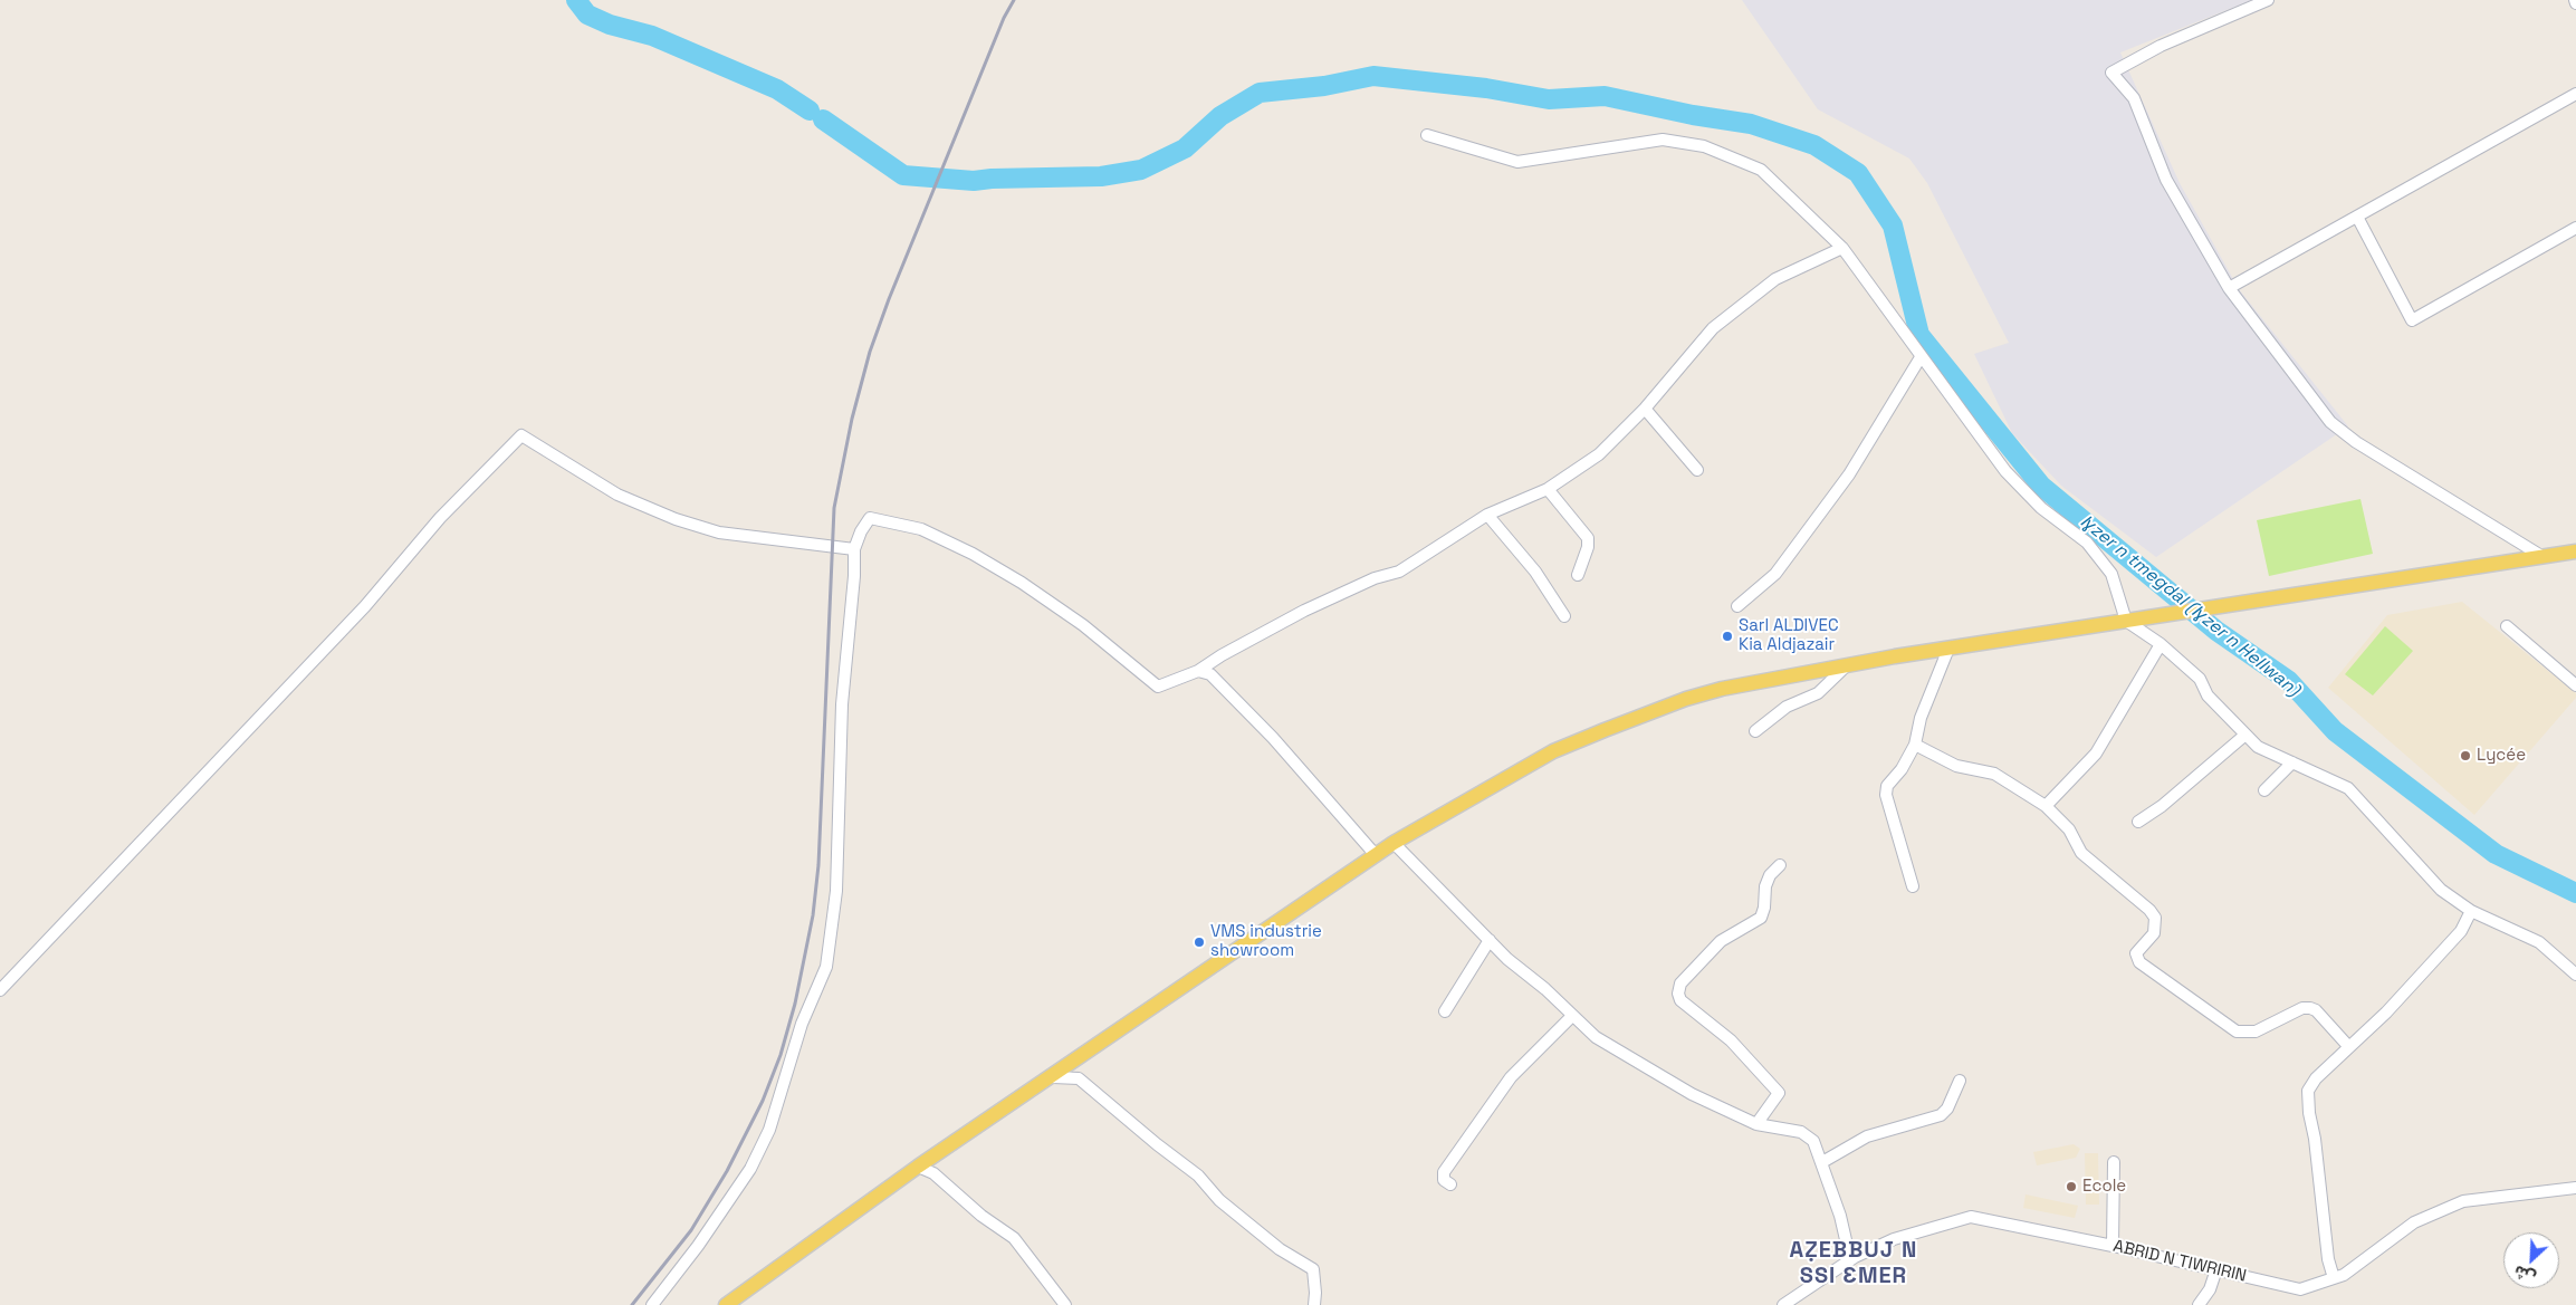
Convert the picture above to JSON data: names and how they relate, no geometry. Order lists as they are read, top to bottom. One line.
{"streets":{"street":["ABRID N TIWRIRIN"]},"districts":["AẒEBBUJ N SSI ƐMER"],"water":["Iɣzer n tmegdal (Iɣzer n Hellwan)"],"places":["Sarl ALDIVEC Kia Aldjazair","Lycée","VMS industrie showroom","Ecole"],"north":"bottom left"}
